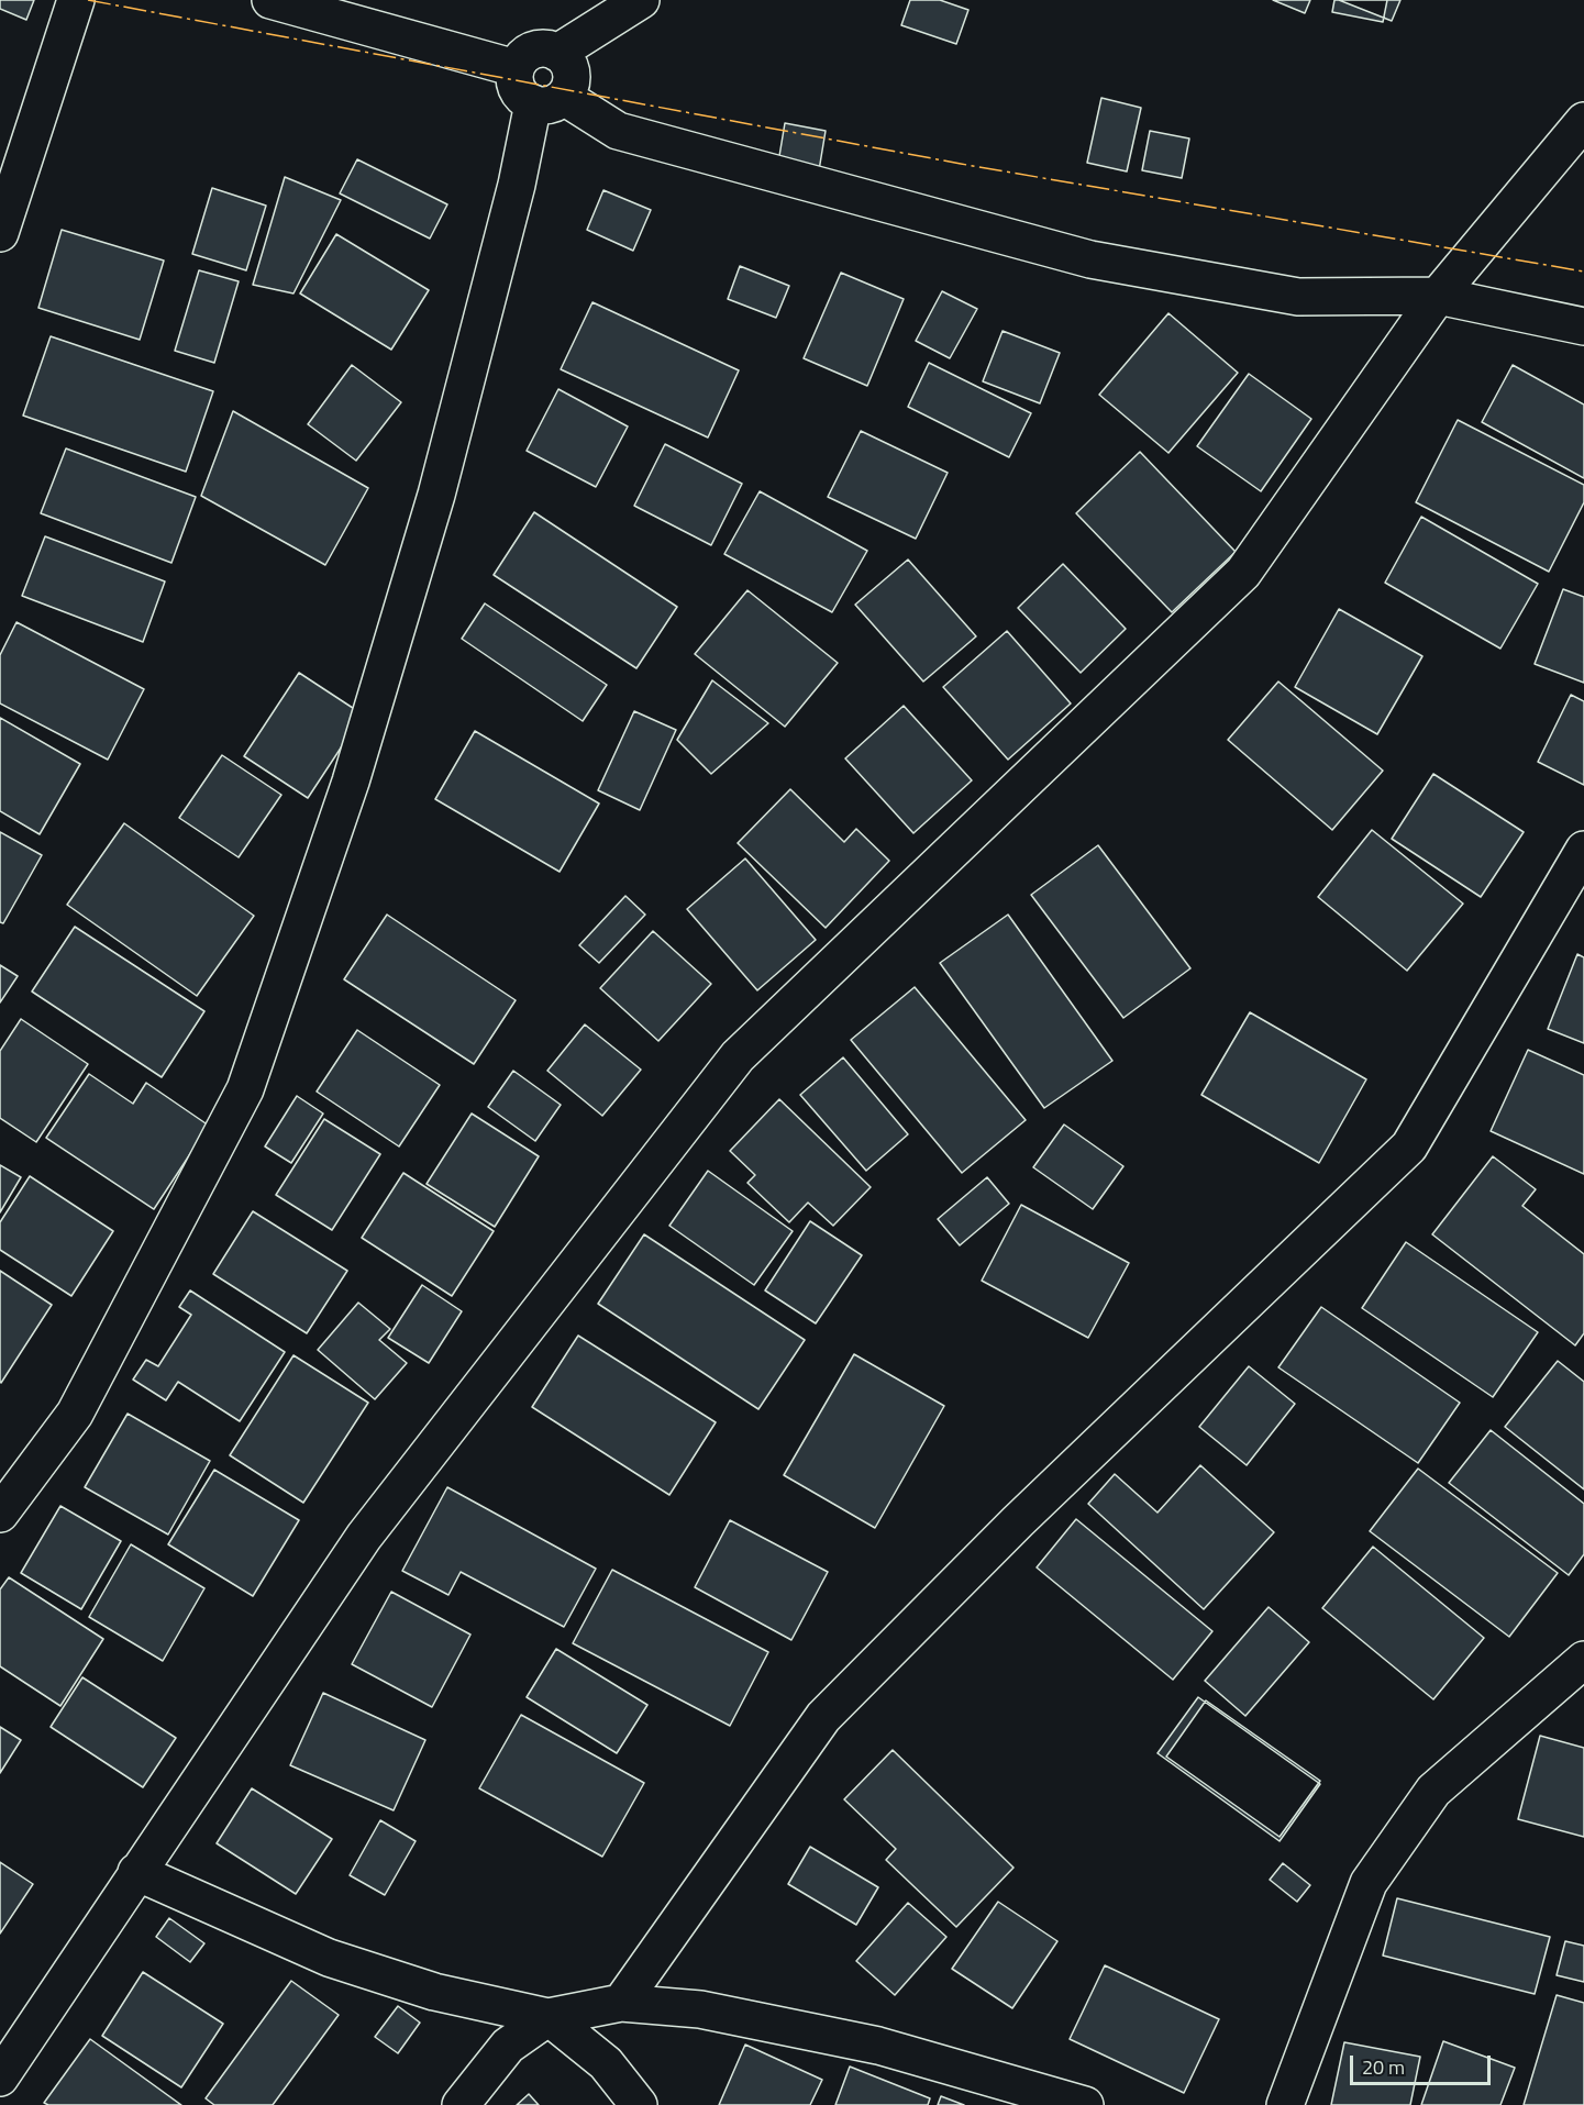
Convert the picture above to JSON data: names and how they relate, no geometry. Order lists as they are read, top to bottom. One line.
{"scale_bar":"20 m"}
